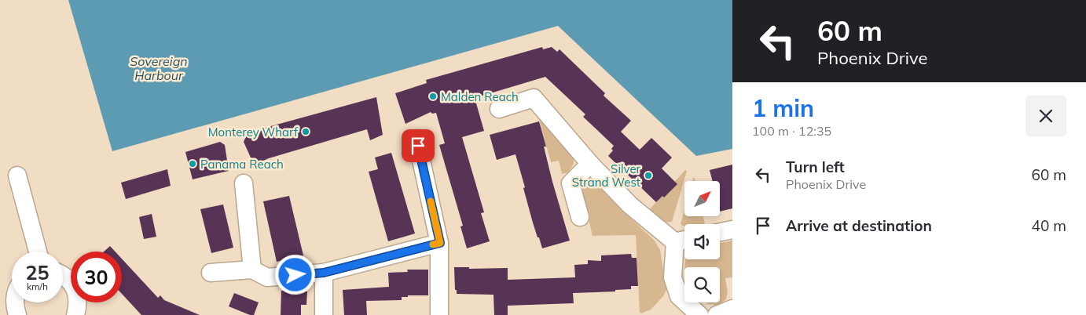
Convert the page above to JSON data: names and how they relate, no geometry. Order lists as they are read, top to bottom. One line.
{"water":["Sovereign Harbour"],"places":["Malden Reach","Monterey Wharf","Panama Reach","Silver Strand West"],"north":"top right","page":{"turn":["60 m","Phoenix Drive"],"heading":["1 min","100 m · 12:35"],"list":[{"name":"Turn left","note":"Phoenix Drive","value":"60 m"},{"name":"Arrive at destination","value":"40 m"}],"speed":"25 km/h","limit":"30"}}
